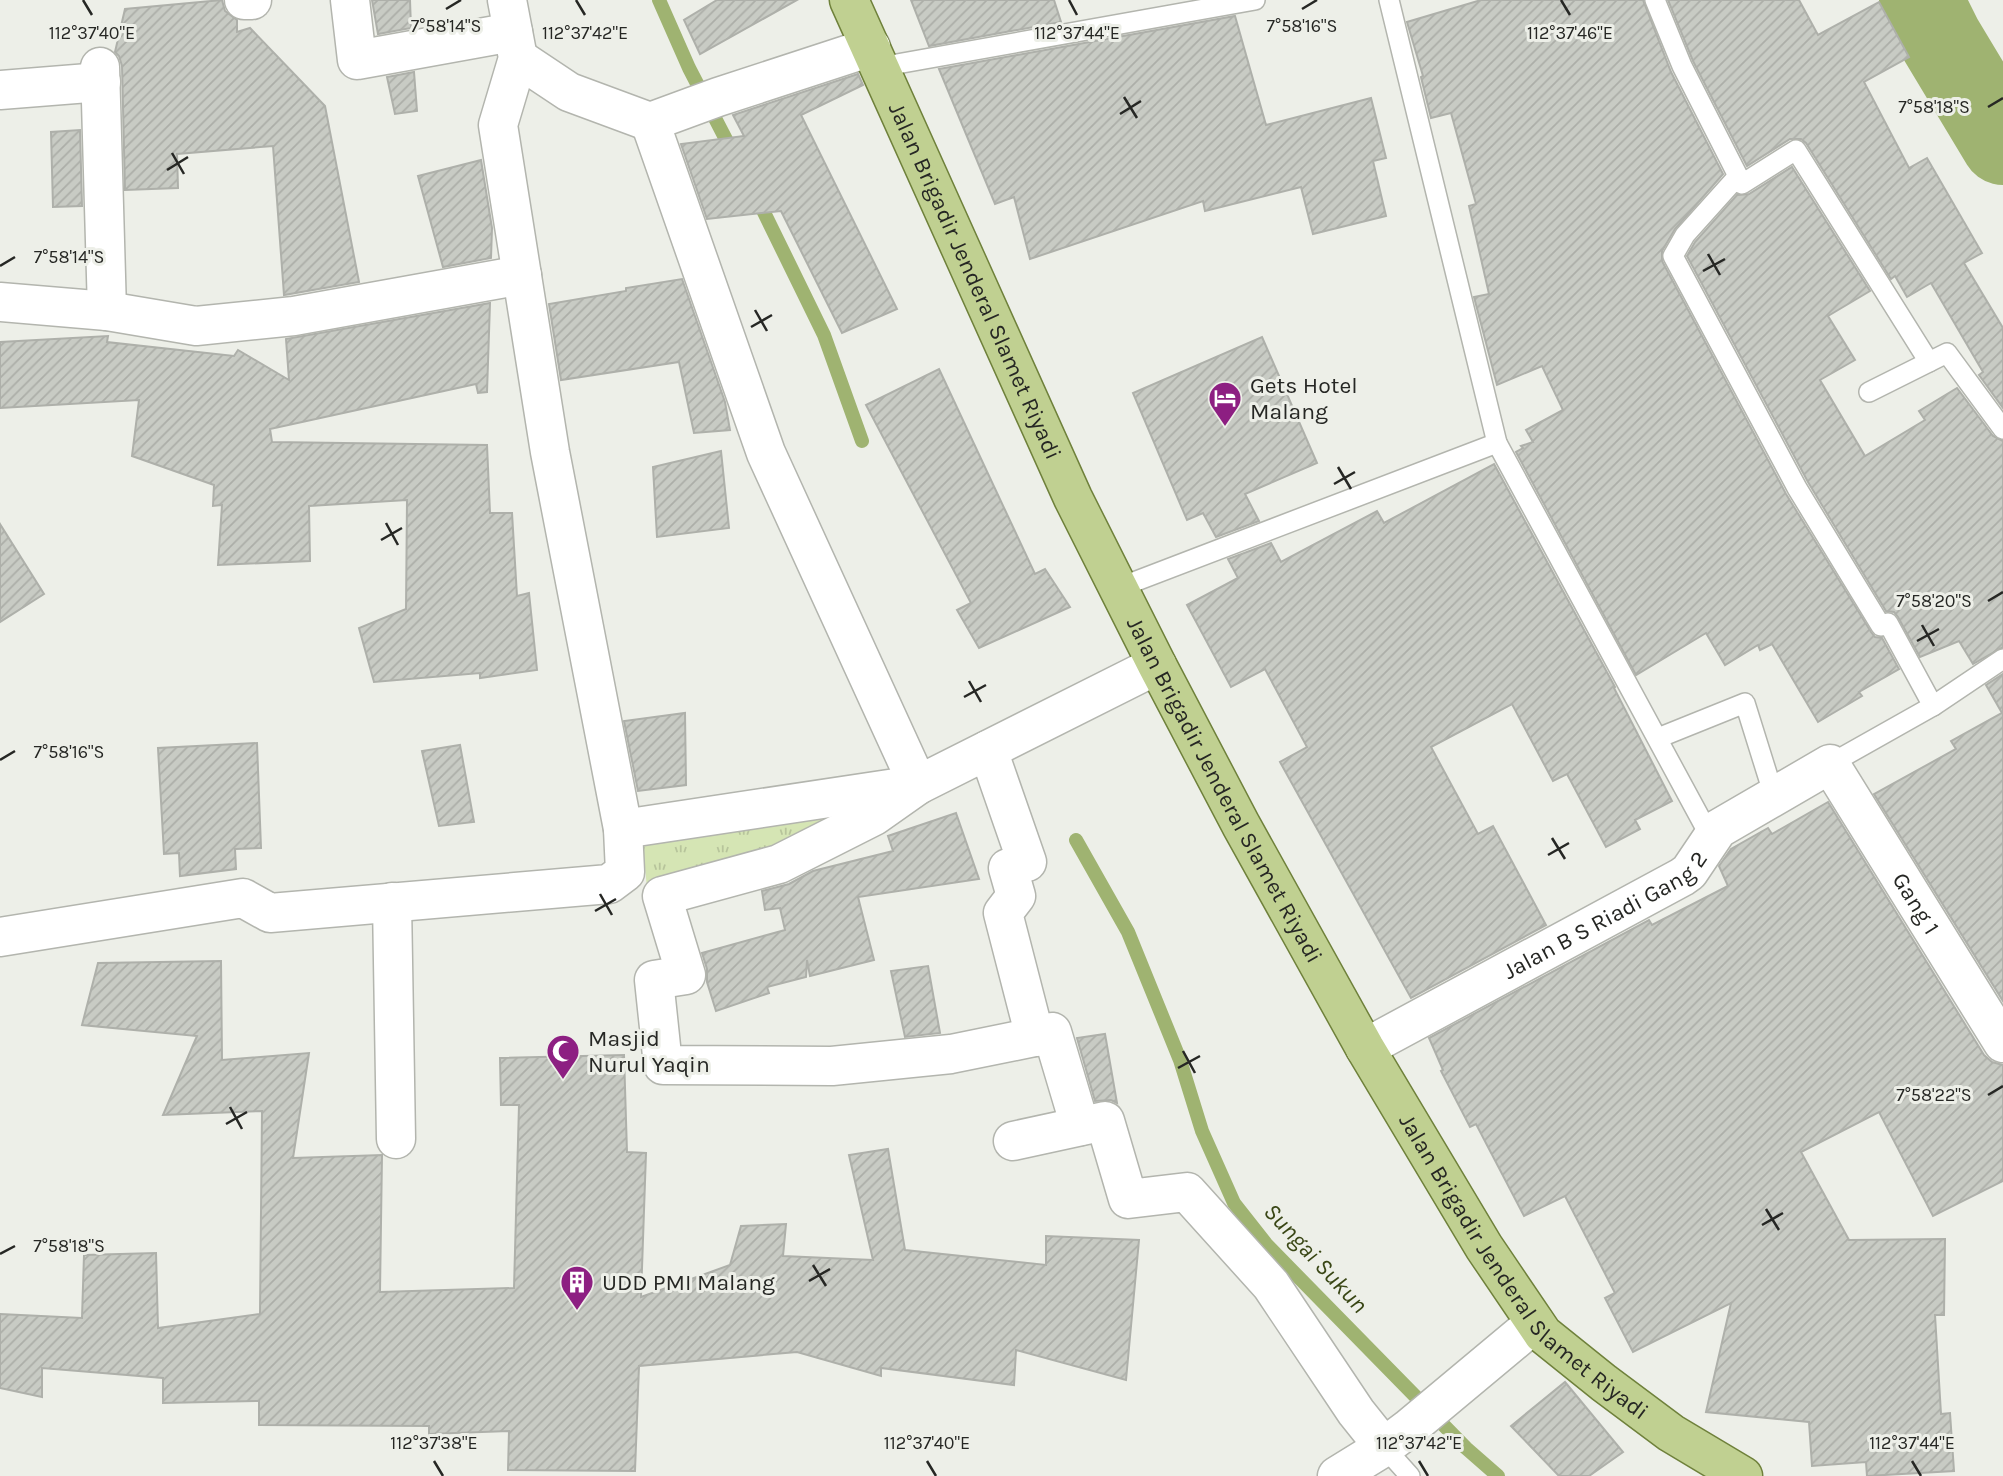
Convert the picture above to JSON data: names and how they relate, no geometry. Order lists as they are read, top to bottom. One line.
{"streets":{"main road":["Jalan Brigadir Jenderal Slamet Riyadi"],"street":["Gang 1","Jalan B S Riadi Gang 2"]},"crossings":[["Jalan Brigadir Jenderal Slamet Riyadi","Jalan B S Riadi Gang 2"],["Gang 1","Jalan B S Riadi Gang 2"]],"water":["Sungai Sukun"],"places":{"hotel":["Gets Hotel Malang"],"mosque":["Masjid Nurul Yaqin"],"building":["UDD PMI Malang"]},"coordinates":["7°58'14\"S","7°58'16\"S","112°37'44\"E","112°37'46\"E","112°37'40\"E","112°37'42\"E","7°58'18\"S","7°58'20\"S","7°58'22\"S","112°37'38\"E"]}
